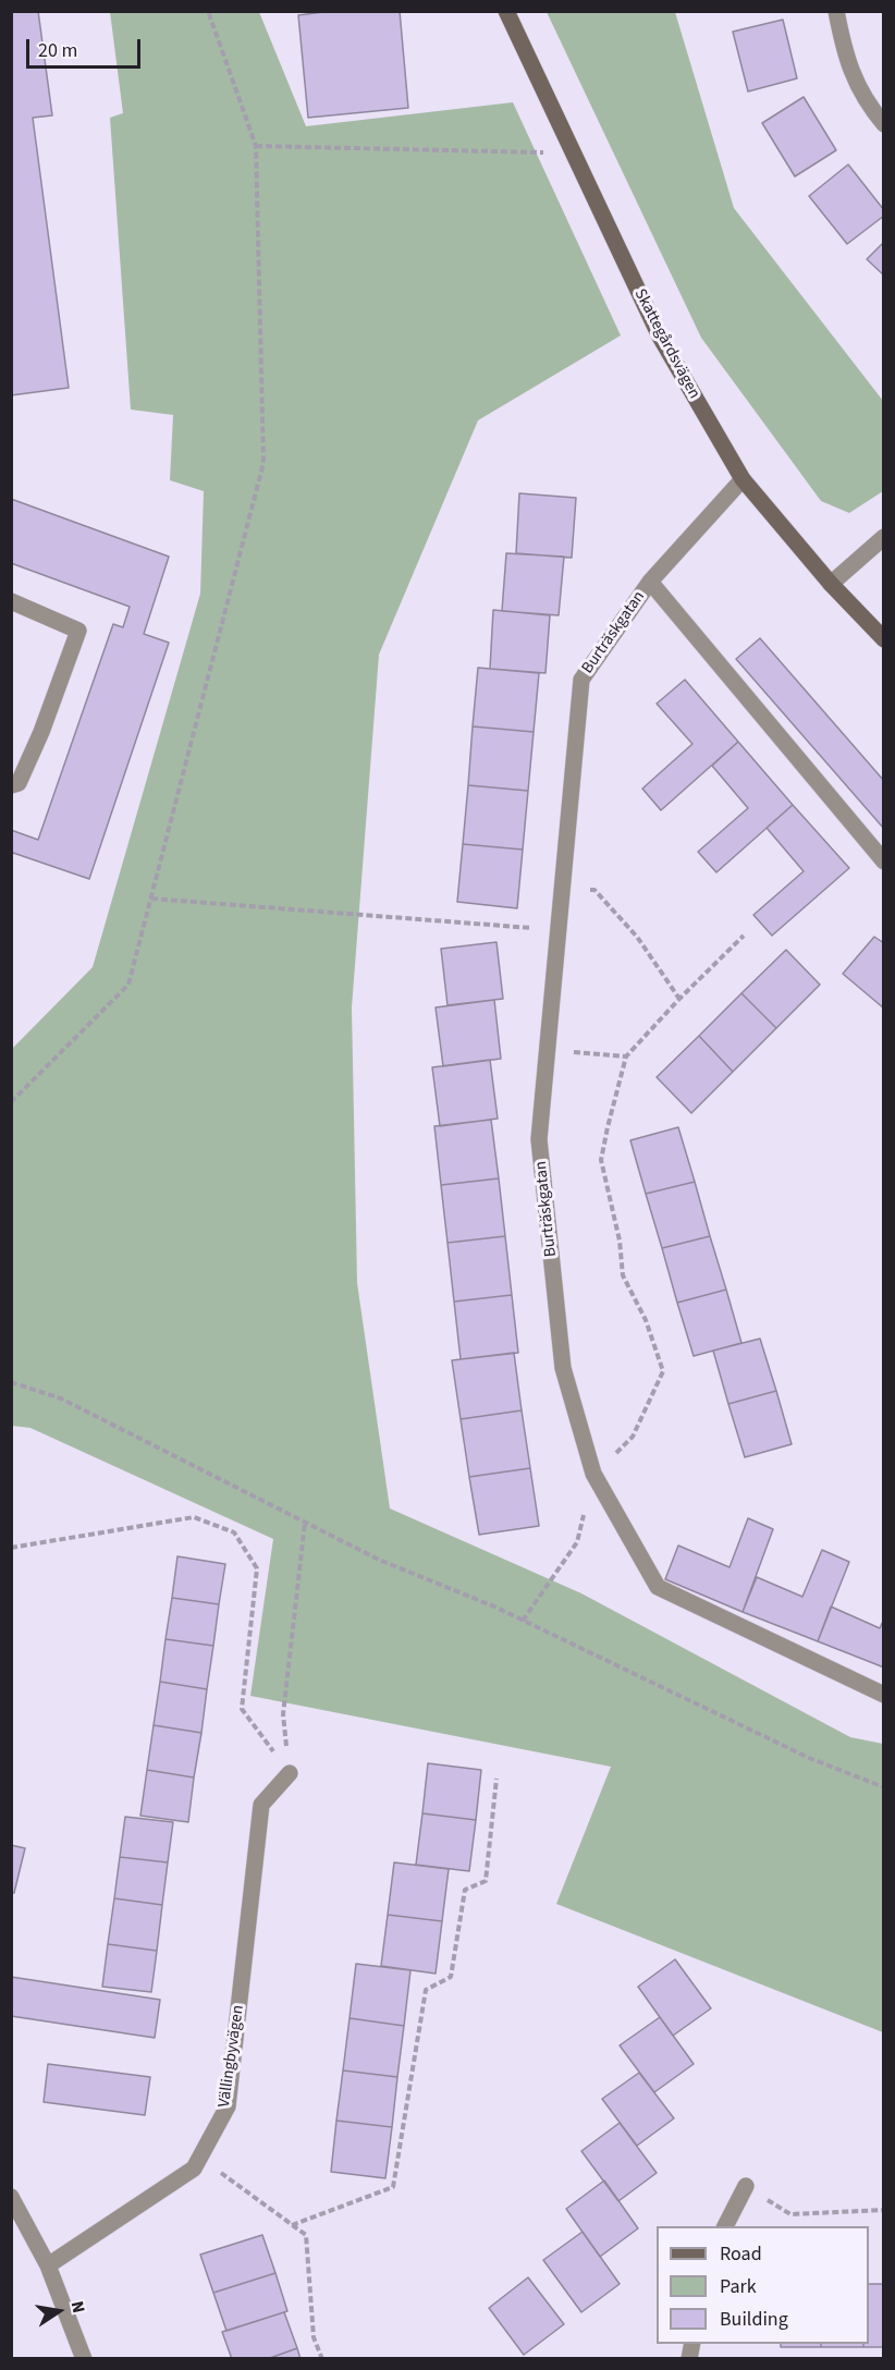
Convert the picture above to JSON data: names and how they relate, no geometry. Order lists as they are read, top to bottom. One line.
{"streets":{"street":["Skattegårdsvägen","Burträskgatan","Vällingbyvägen"]},"crossings":[["Skattegårdsvägen","Burträskgatan"]],"legend":["Road","Park","Building"],"scale_bar":"20 m","north":"right"}
